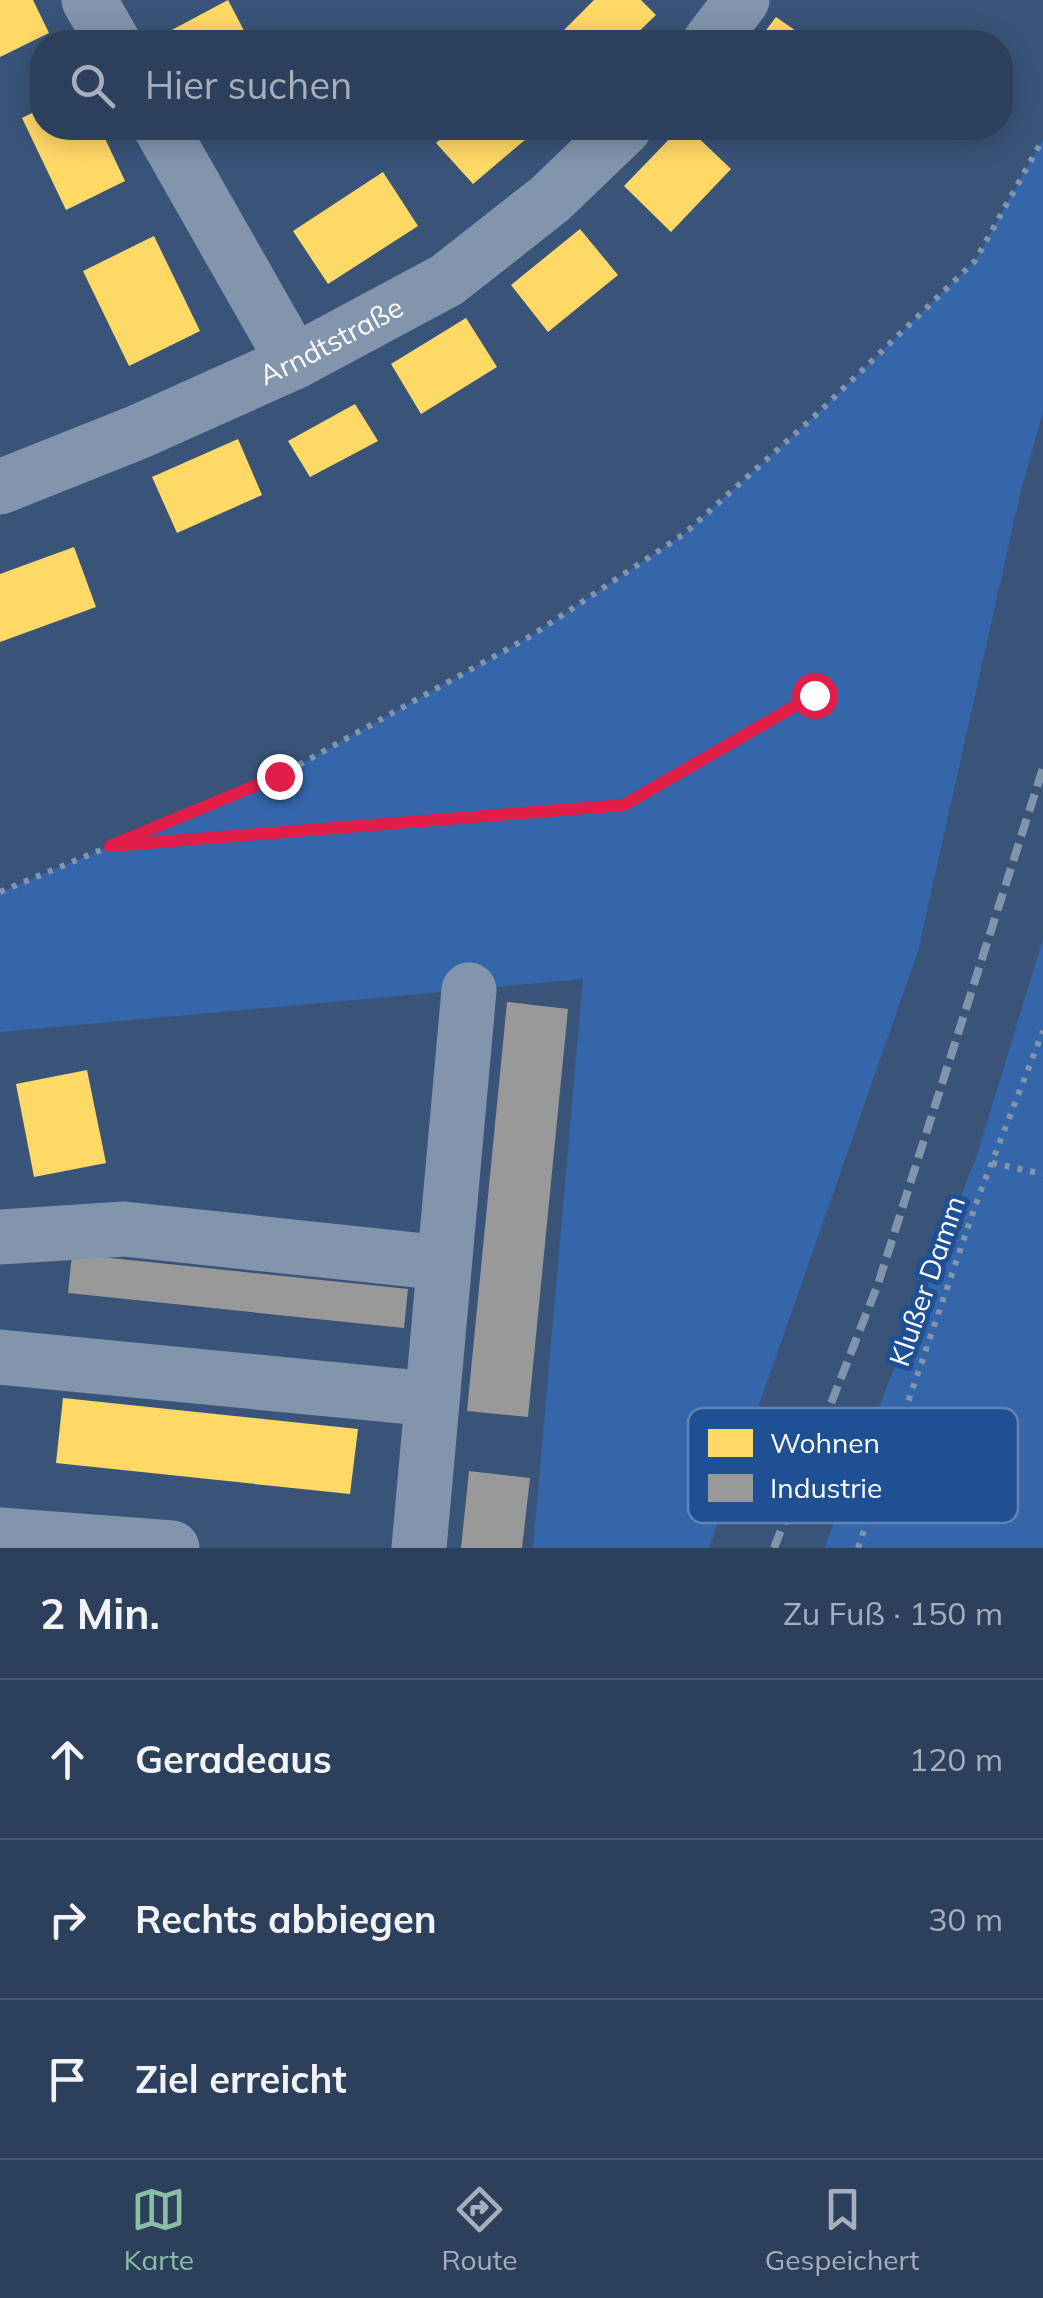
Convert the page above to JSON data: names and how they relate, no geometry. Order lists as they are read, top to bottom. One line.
{"streets":{"street":["Arndtstraße"],"path":["Klußer Damm"]},"legend":["Wohnen","Industrie"],"page":{"search":"Hier suchen","heading":["2 Min.","Zu Fuß · 150 m"],"list":[["Geradeaus","120 m"],["Rechts abbiegen","30 m"],"Ziel erreicht"],"nav":["Karte","Route","Gespeichert"]}}
